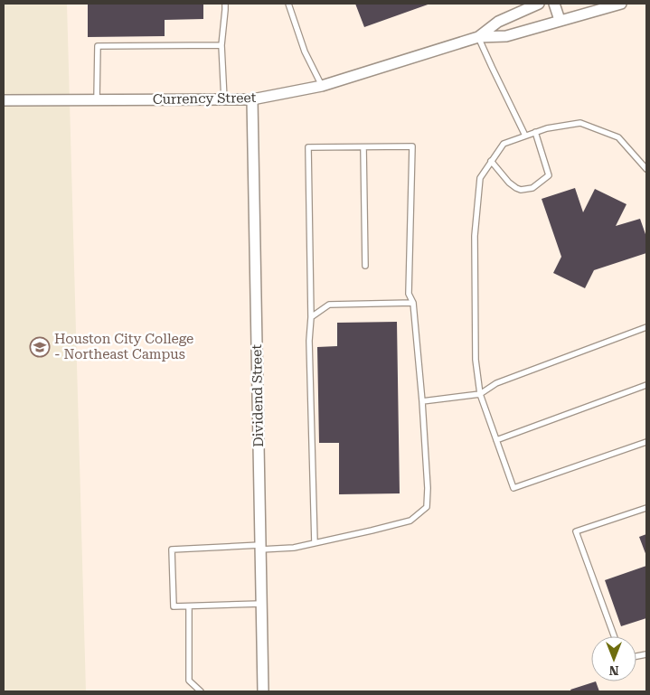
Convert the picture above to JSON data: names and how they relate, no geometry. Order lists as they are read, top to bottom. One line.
{"streets":{"street":["Currency Street","Dividend Street"]},"crossings":[["Currency Street","Dividend Street"]],"places":{"school or university":["Houston City College - Northeast Campus"]},"north":"bottom"}
